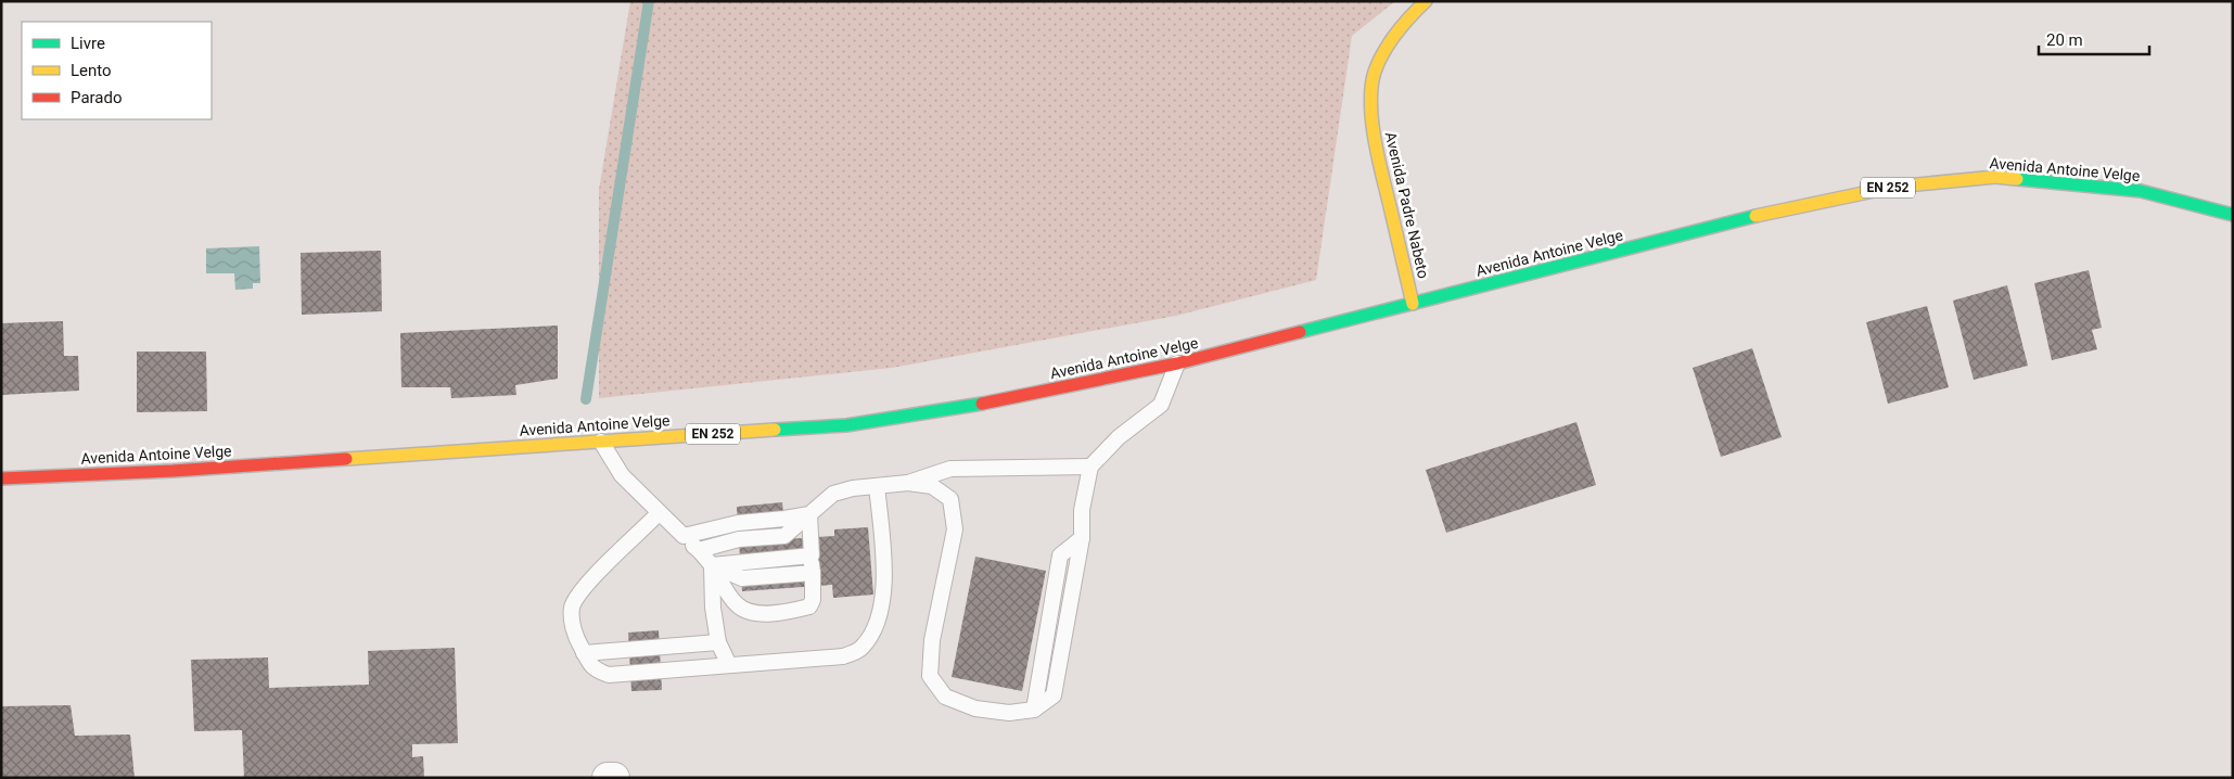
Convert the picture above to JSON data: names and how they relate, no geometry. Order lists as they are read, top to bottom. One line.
{"streets":{"main road":["Avenida Antoine Velge","EN 252","Avenida Padre Nabeto"]},"crossings":[["Avenida Antoine Velge","Avenida Padre Nabeto"]],"legend":["Livre","Lento","Parado"],"scale_bar":"20 m"}
